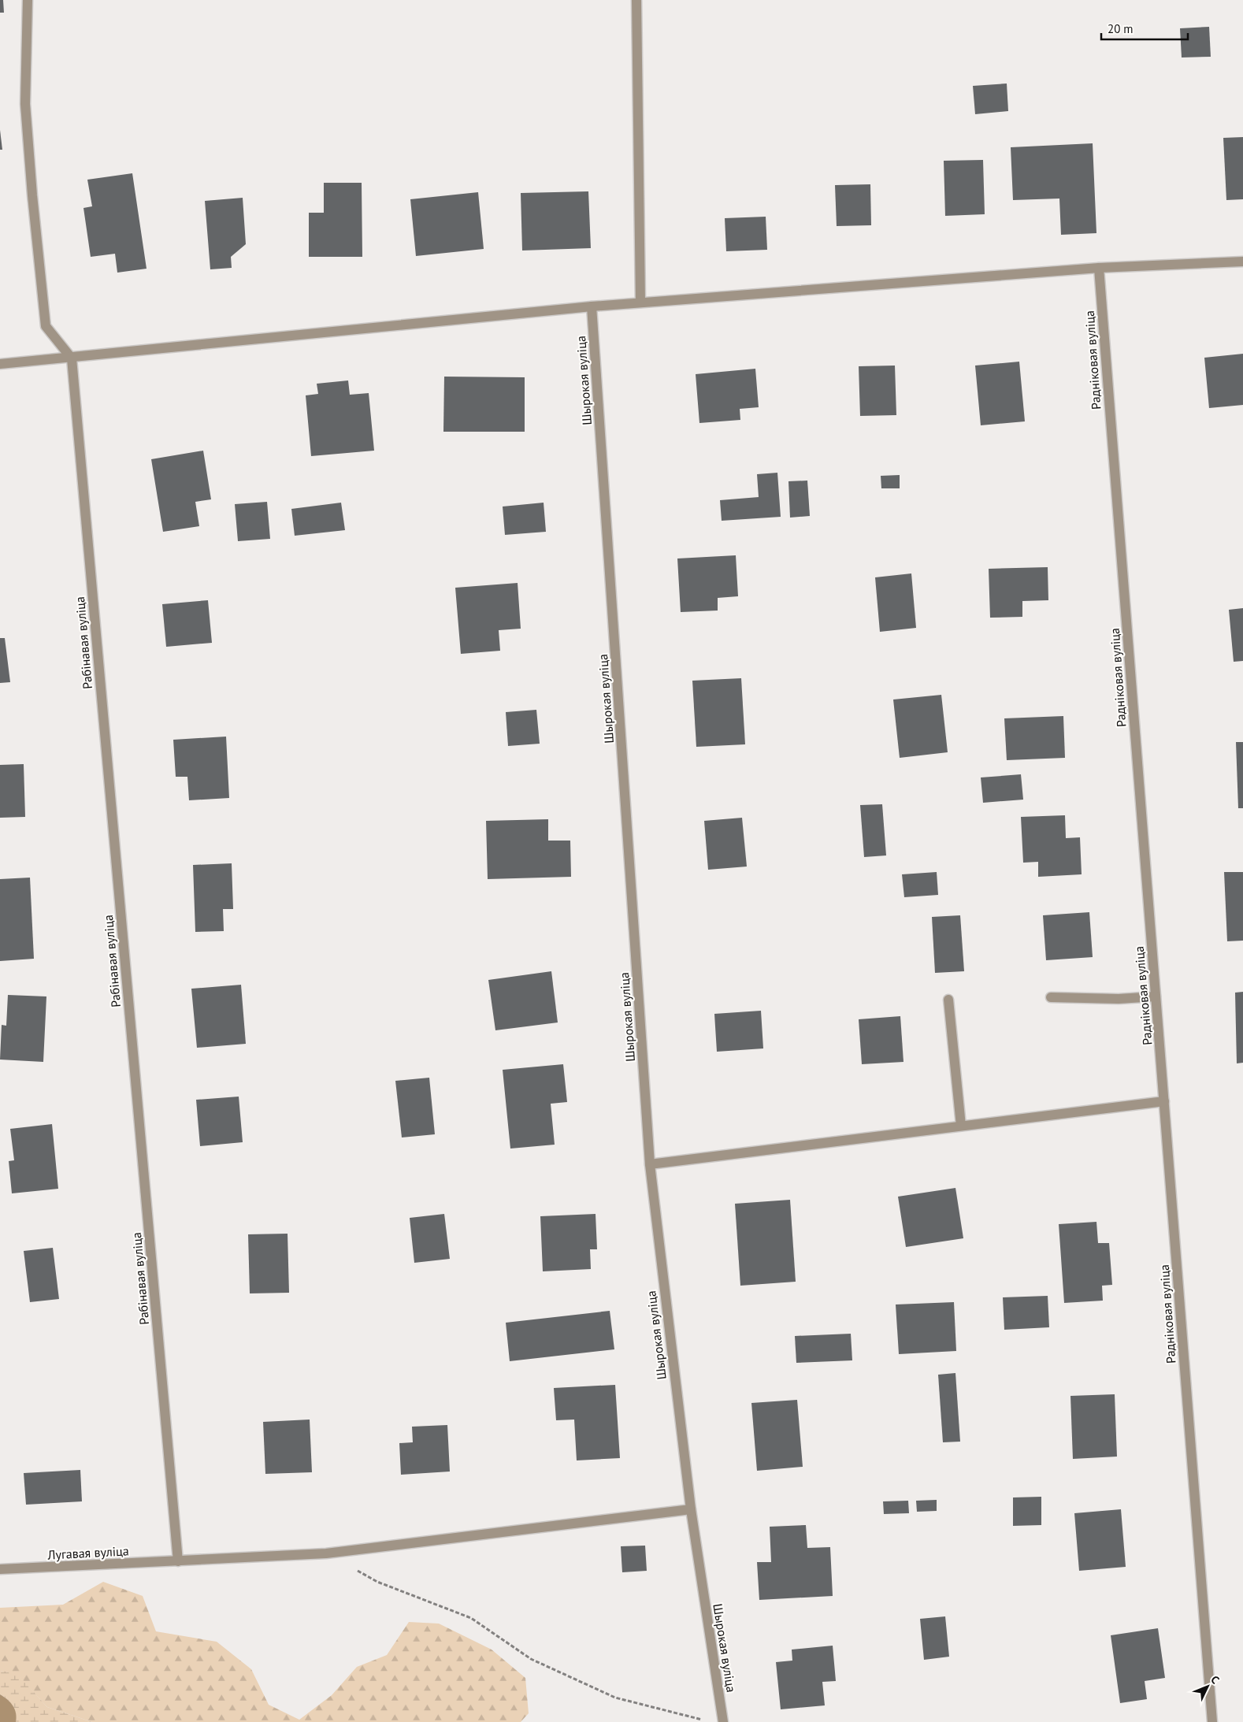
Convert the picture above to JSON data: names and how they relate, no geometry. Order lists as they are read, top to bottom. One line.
{"streets":{"street":["Радніковая вуліца","Шырокая вуліца","Рабінавая вуліца","Лугавая вуліца"]},"crossings":[["Шырокая вуліца","Лугавая вуліца"],["Рабінавая вуліца","Лугавая вуліца"]],"scale_bar":"20 m","north":"top right"}
